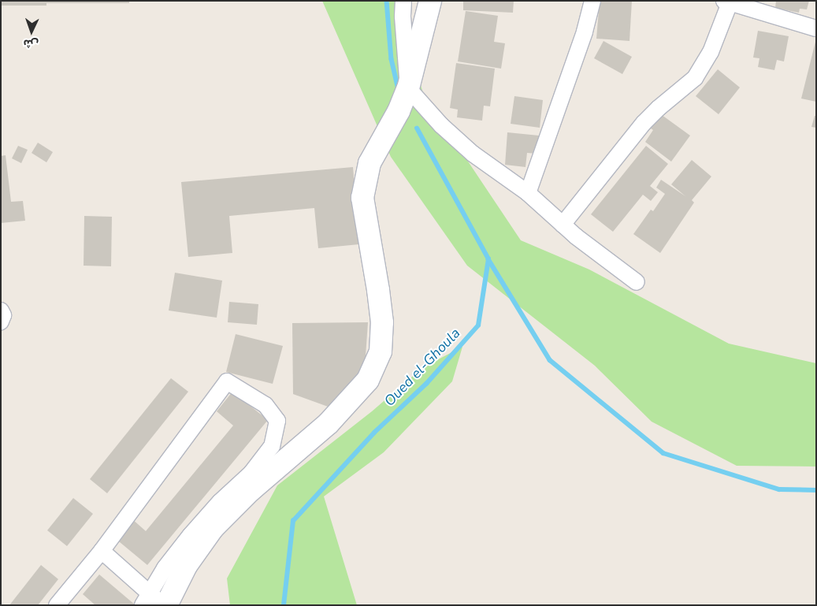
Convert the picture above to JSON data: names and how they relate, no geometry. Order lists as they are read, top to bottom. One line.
{"water":["Oued el-Ghoula"],"north":"bottom"}
